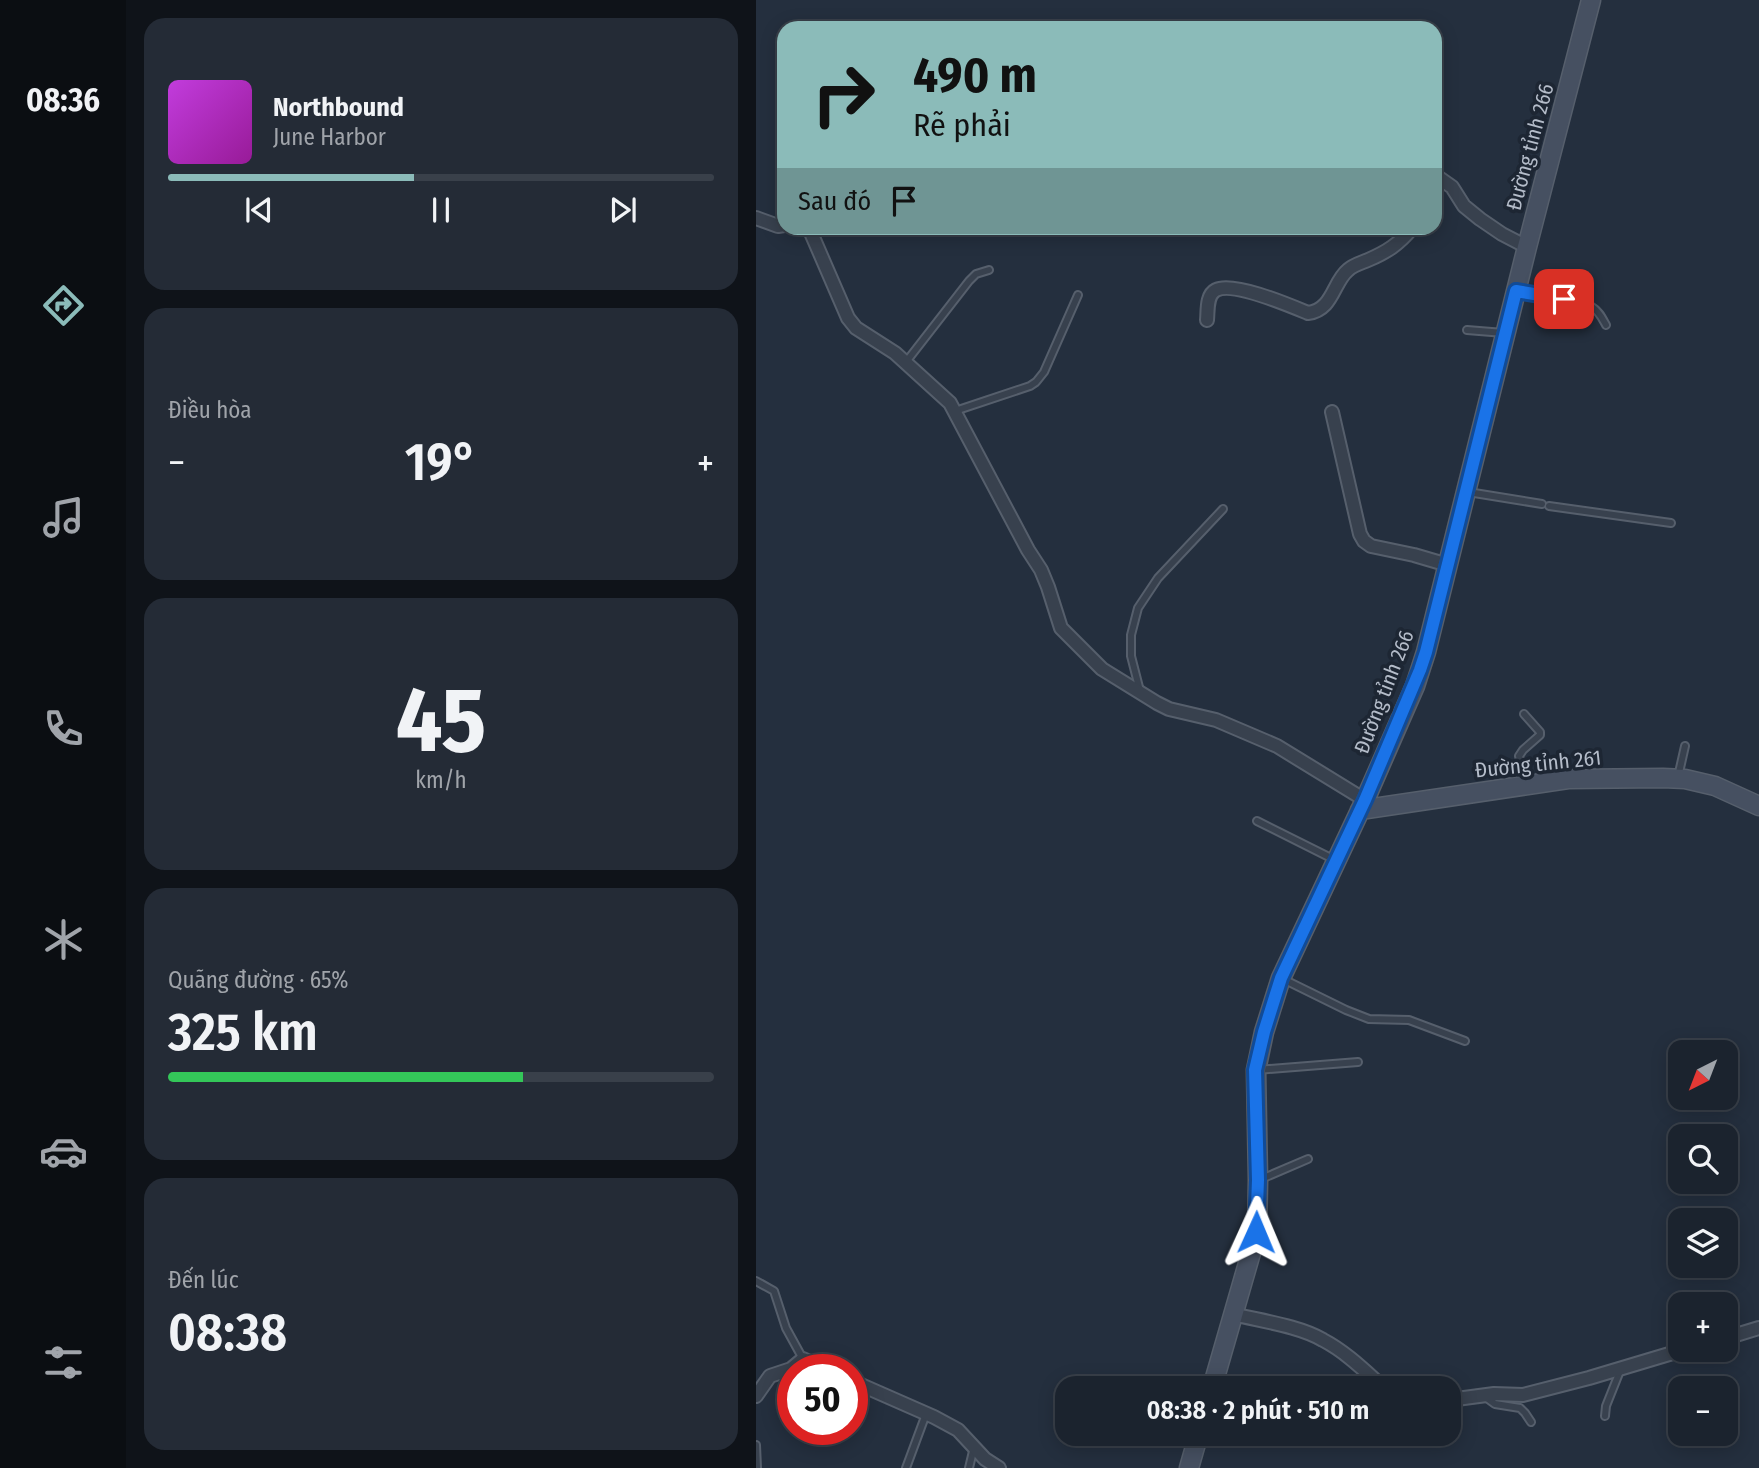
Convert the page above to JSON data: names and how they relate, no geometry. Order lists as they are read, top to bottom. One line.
{"streets":{"main road":["Đường tỉnh 266","Đường tỉnh 261"]},"crossings":[["Đường tỉnh 266","Đường tỉnh 261"]],"north":"bottom left","page":{"tabs":"08:36","turn":["490 m","Rẽ phải"],"song":["Northbound","June Harbor"],"then":"Sau đó","tile":["Điều hòa",["45","km/h"],["Quãng đường · 65%","325 km"],["Đến lúc","08:38"]],"heat":["−","19°","+"],"map_buttons":["+","−"],"limit":"50","trip":"08:38 · 2 phút · 510 m"}}
